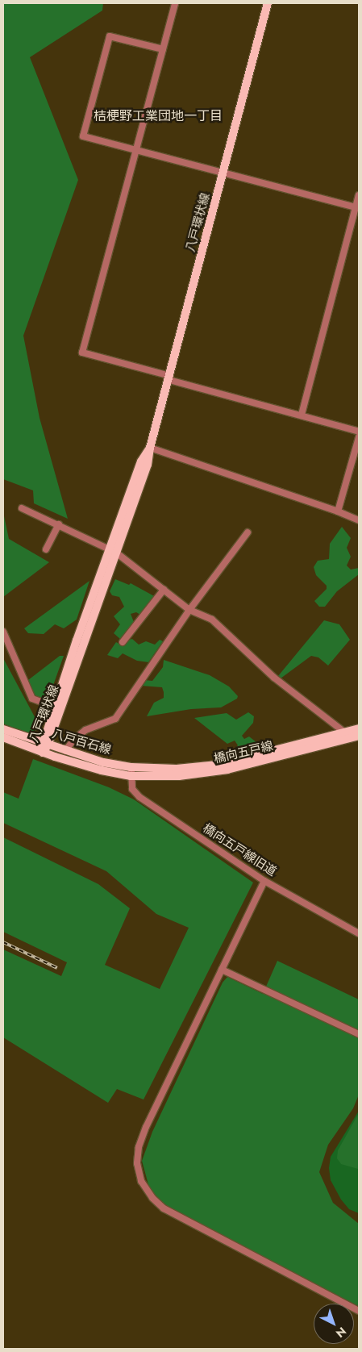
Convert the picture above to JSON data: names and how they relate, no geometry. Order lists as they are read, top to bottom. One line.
{"streets":{"main road":["八戸環状線","八戸百石線","橋向五戸線"],"street":["橋向五戸線旧道"]},"crossings":[["八戸環状線","八戸百石線"],["八戸百石線","橋向五戸線"],["八戸百石線","橋向五戸線旧道"],["橋向五戸線","橋向五戸線旧道"]],"districts":["桔梗野工業団地一丁目"],"north":"bottom right"}
